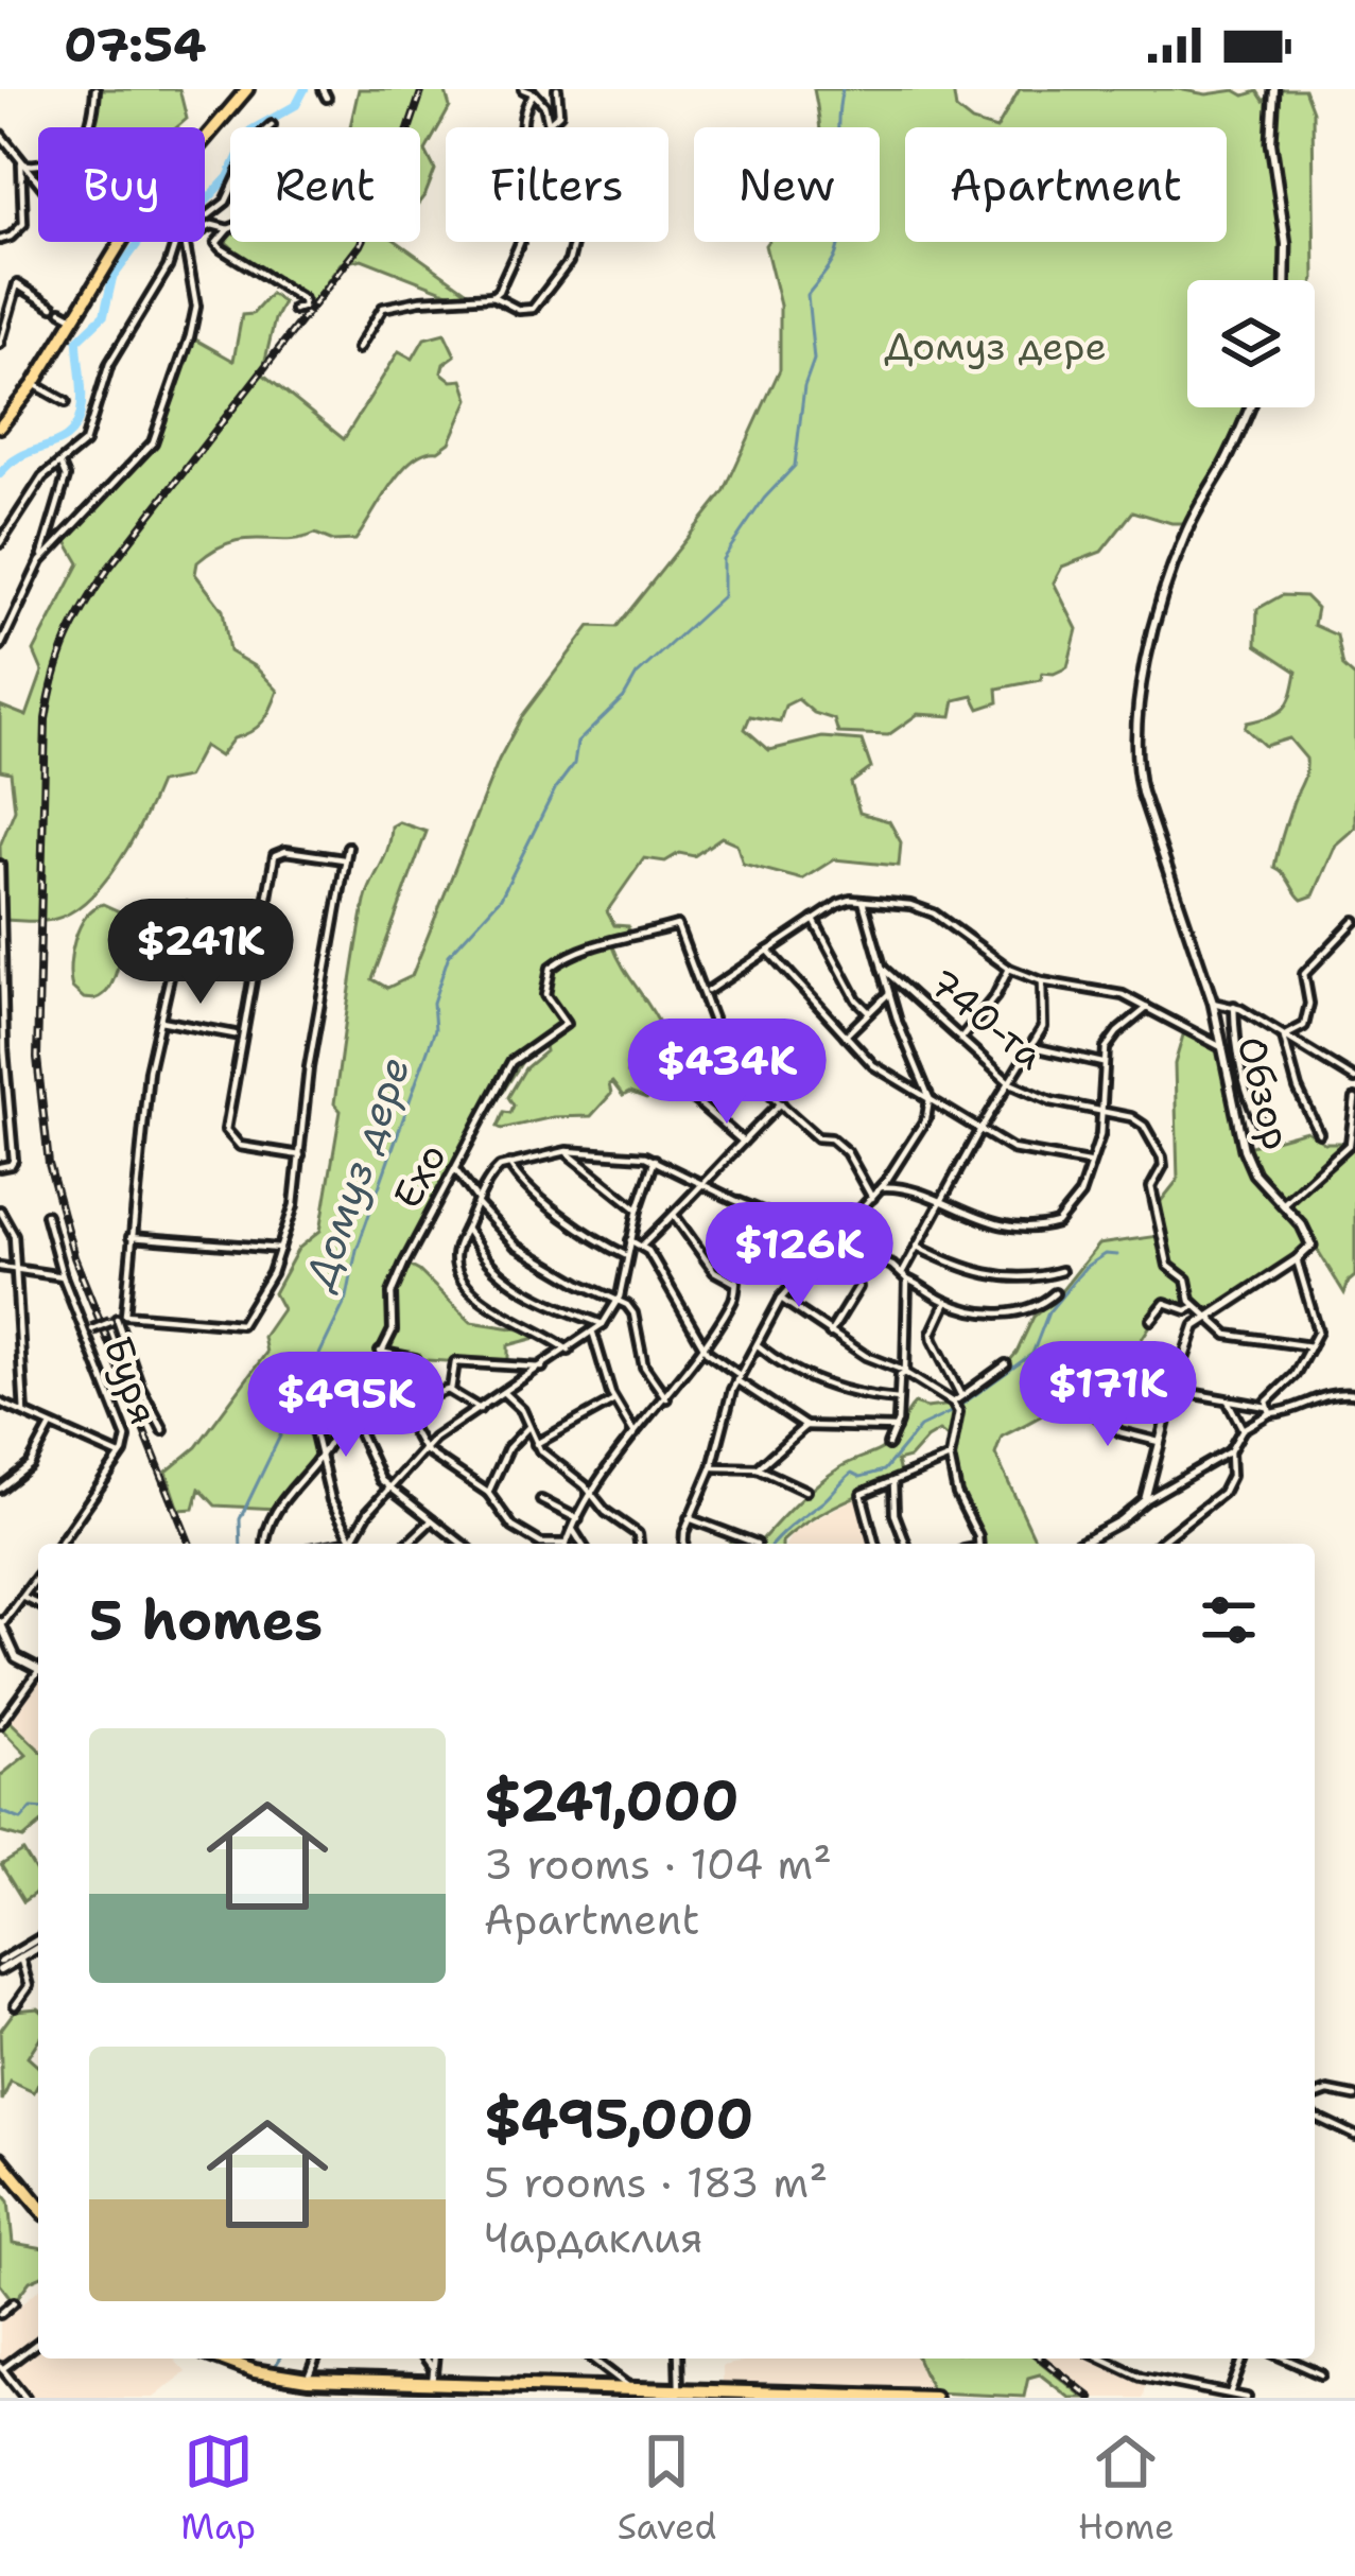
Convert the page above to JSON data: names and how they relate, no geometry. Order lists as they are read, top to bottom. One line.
{"streets":{"street":["740-та","Обзор","Ехо","Буря"]},"water":["Домуз дере"],"parks":["Домуз дере"],"page":{"status":"07:54","chip":["Buy","Rent","Filters","New","Apartment"],"price":["$241K","$434K","$126K","$171K","$495K"],"heading":"5 homes","list":[{"name":"$241,000","note":"3 rooms · 104 m² · Apartment"},{"name":"$495,000","note":"5 rooms · 183 m² · Чардаклия"}],"tabs":["Map","Saved","Home"]}}
